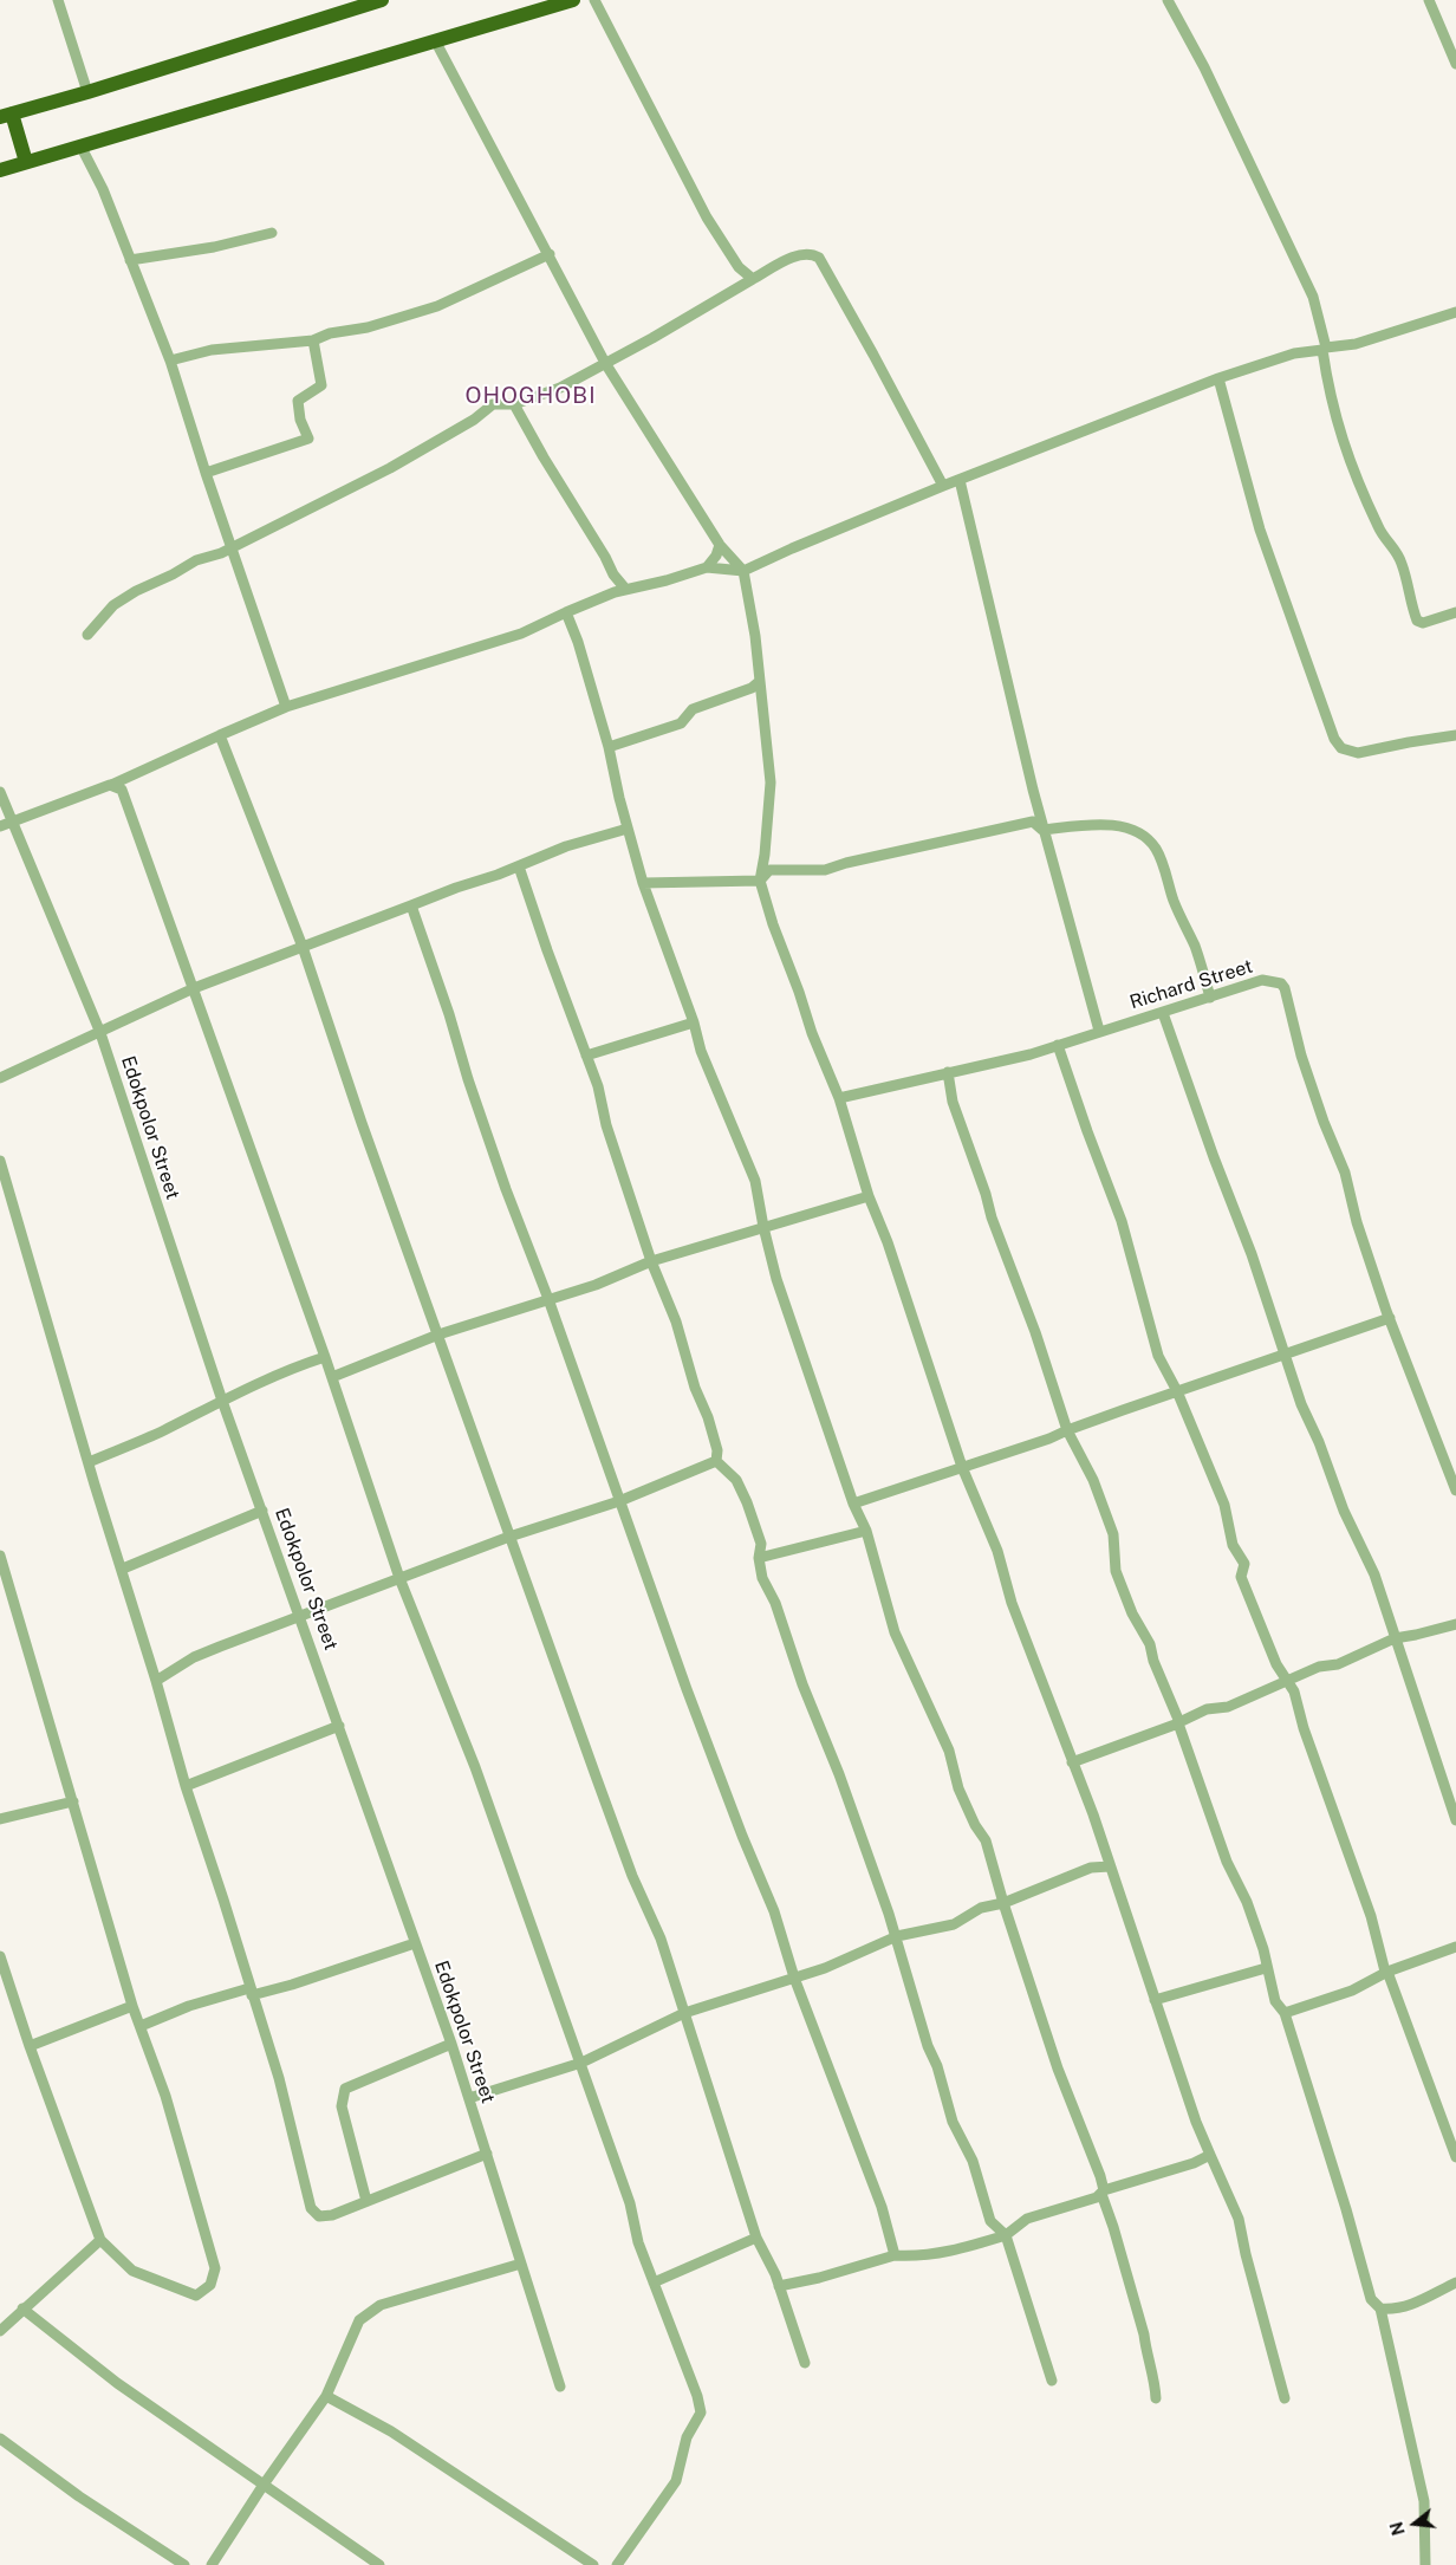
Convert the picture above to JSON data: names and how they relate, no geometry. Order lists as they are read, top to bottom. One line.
{"streets":{"street":["Richard Street","Edokpolor Street"]},"districts":["OHOGHOBI"],"north":"left"}
